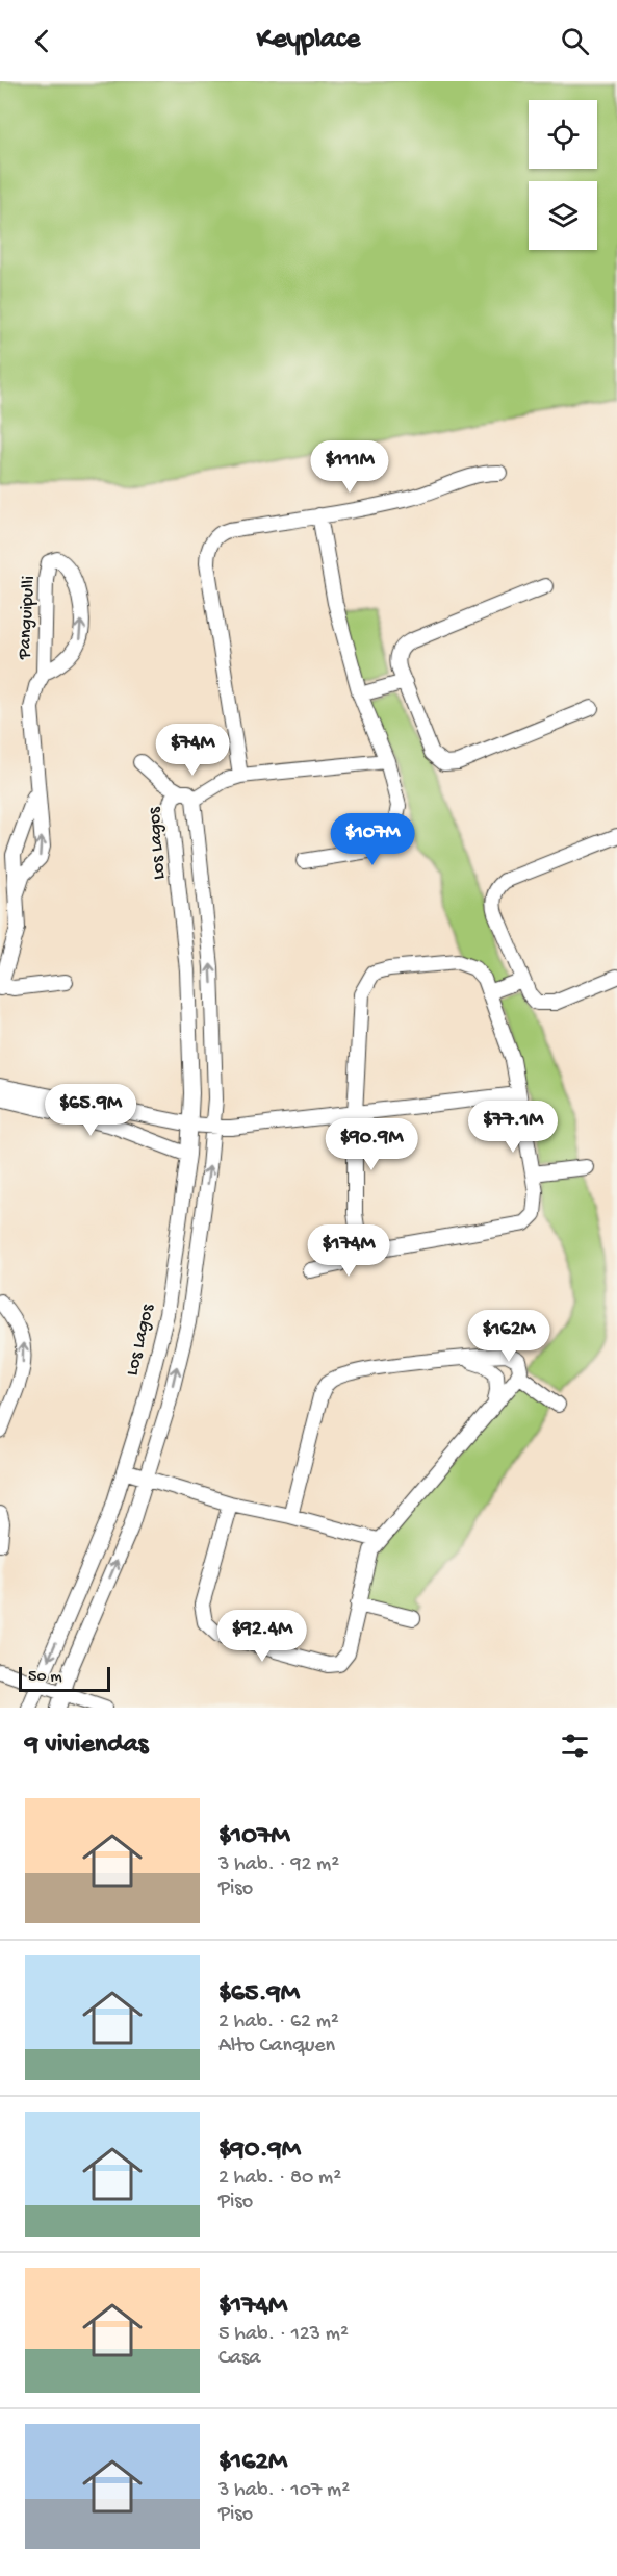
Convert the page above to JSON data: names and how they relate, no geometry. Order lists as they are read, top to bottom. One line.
{"streets":{"street":["Panguipulli","Los Lagos"]},"scale_bar":"50 m","page":{"header":"Keyplace","price":["$111M","$74M","$107M","$65.9M","$77.1M","$90.9M","$174M","$162M","$92.4M"],"scale":"50 m","heading":"9 viviendas","list":[{"name":"$107M","note":"3 hab. · 92 m² · Piso"},{"name":"$65.9M","note":"2 hab. · 62 m² · Alto Canquen"},{"name":"$90.9M","note":"2 hab. · 80 m² · Piso"},{"name":"$174M","note":"5 hab. · 123 m² · Casa"},{"name":"$162M","note":"3 hab. · 107 m² · Piso"}]}}
